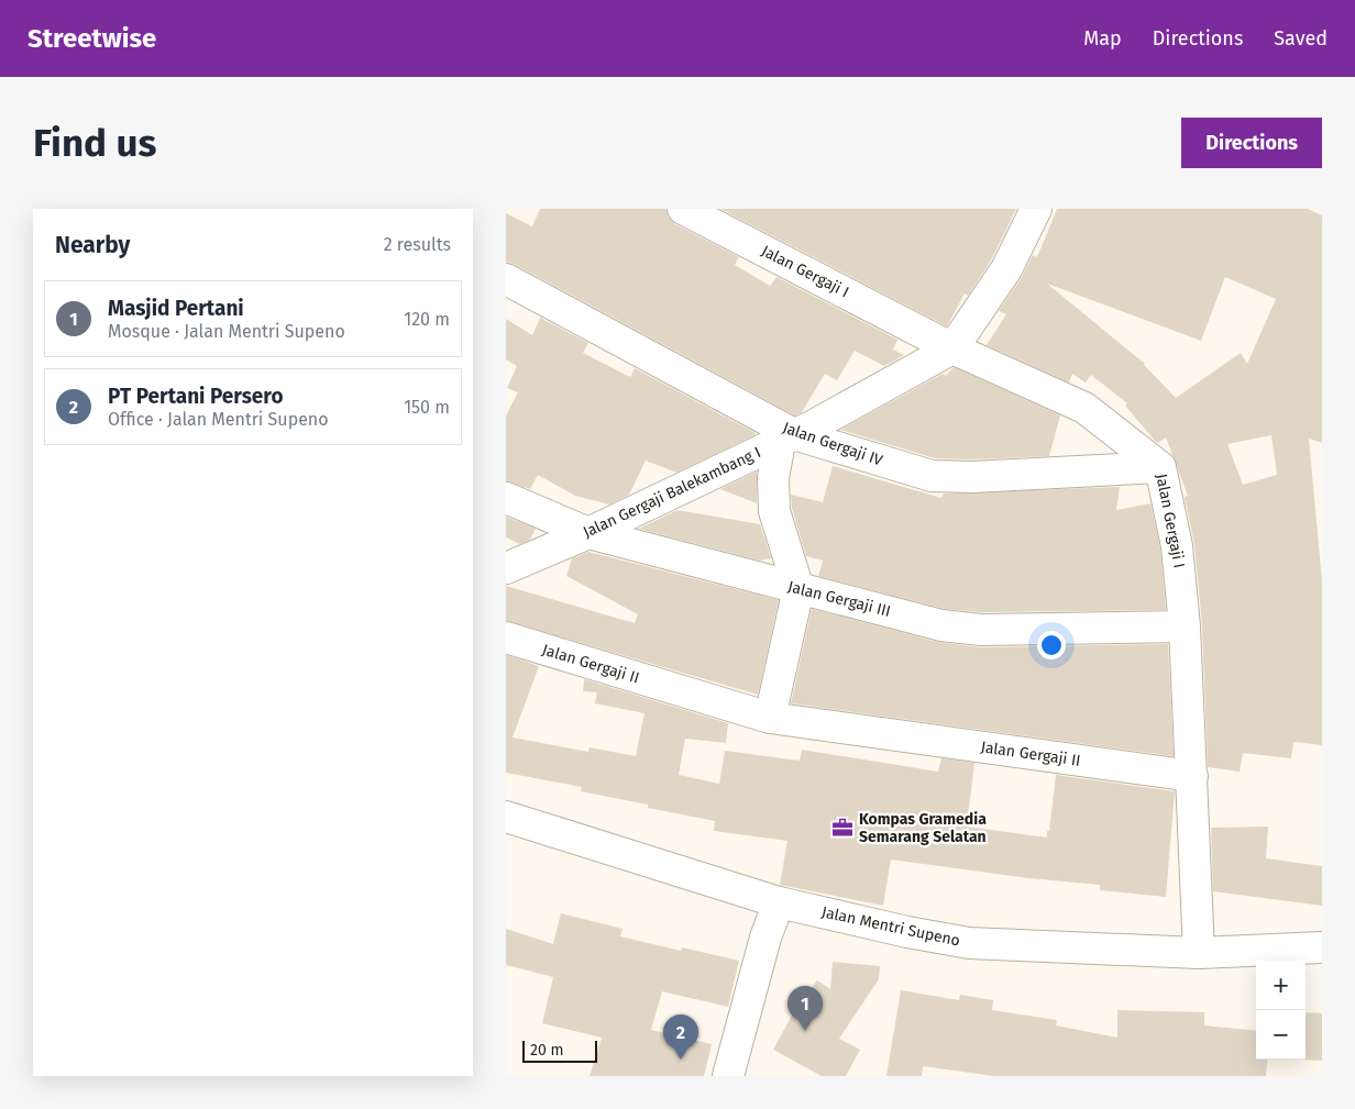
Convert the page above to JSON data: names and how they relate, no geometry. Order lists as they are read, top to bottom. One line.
{"streets":{"street":["Jalan Gergaji I","Jalan Gergaji IV","Jalan Gergaji Balekambang I","Jalan Gergaji III","Jalan Gergaji II","Jalan Mentri Supeno"]},"crossings":[["Jalan Gergaji I","Jalan Gergaji IV"],["Jalan Gergaji I","Jalan Gergaji Balekambang I"],["Jalan Gergaji I","Jalan Gergaji III"],["Jalan Gergaji I","Jalan Gergaji II"],["Jalan Gergaji I","Jalan Mentri Supeno"],["Jalan Gergaji IV","Jalan Gergaji Balekambang I"],["Jalan Gergaji Balekambang I","Jalan Gergaji III"]],"places":{"office":["Kompas Gramedia Semarang Selatan"]},"scale_bar":"20 m","page":{"header":"Streetwise","nav":["Map","Directions","Saved"],"buttons":"Directions","title":"Find us","heading":["Nearby","2 results"],"list":[{"mark":"1","name":"Masjid Pertani","note":"Mosque · Jalan Mentri Supeno","value":"120 m"},{"mark":"2","name":"PT Pertani Persero","note":"Office · Jalan Mentri Supeno","value":"150 m"}],"map_buttons":["+","−"],"pins":["1","2"],"scale":"20 m"}}
